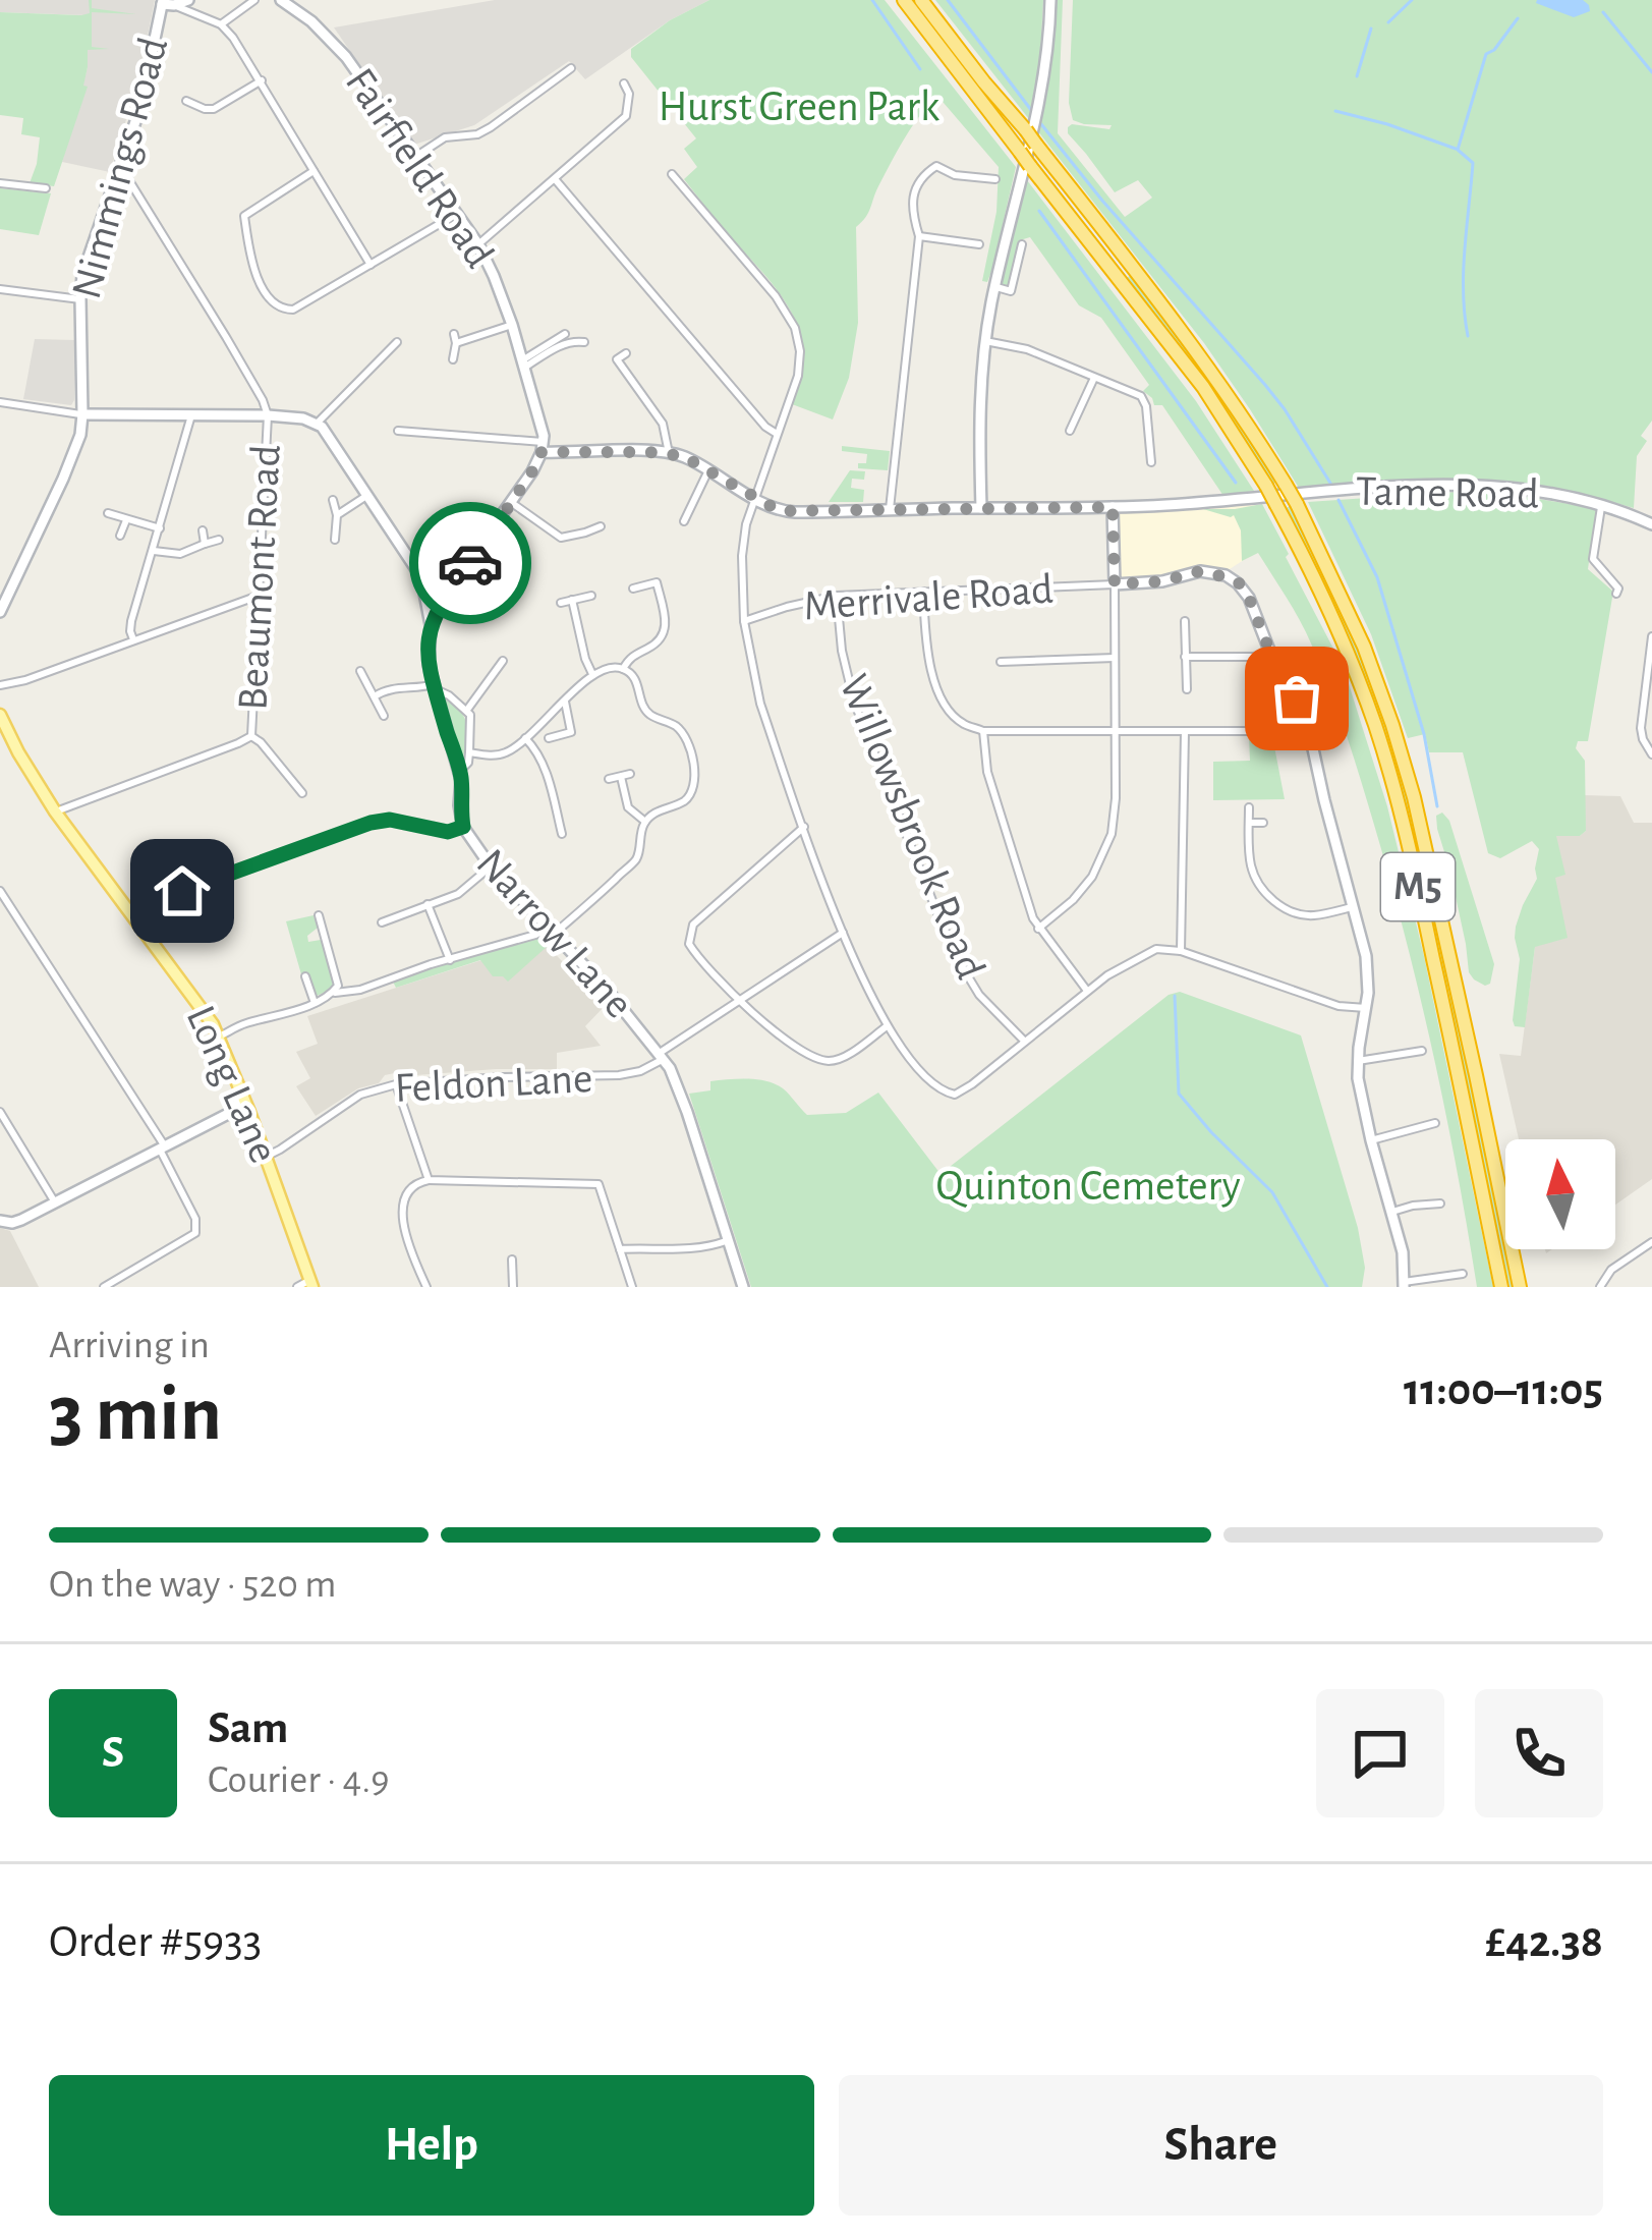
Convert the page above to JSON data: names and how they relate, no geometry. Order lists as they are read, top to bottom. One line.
{"streets":{"highway":["M5"],"main road":["Long Lane"],"street":["Nimmings Road","Fairfield Road","Tame Road","Beaumont Road","Merrivale Road","Willowsbrook Road","Narrow Lane","Feldon Lane"]},"crossings":[["Fairfield Road","Narrow Lane"],["Merrivale Road","Willowsbrook Road"],["Narrow Lane","Feldon Lane"],["Feldon Lane","Long Lane"]],"parks":["Hurst Green Park","Quinton Cemetery"],"north":"top","page":{"heading":["3 min","Arriving in","11:00–11:05"],"panel":["Sam","Courier · 4.9","Order #5933","£42.38"],"bar":"On the way · 520 m","round":"S","buttons":["Help","Share"]}}
